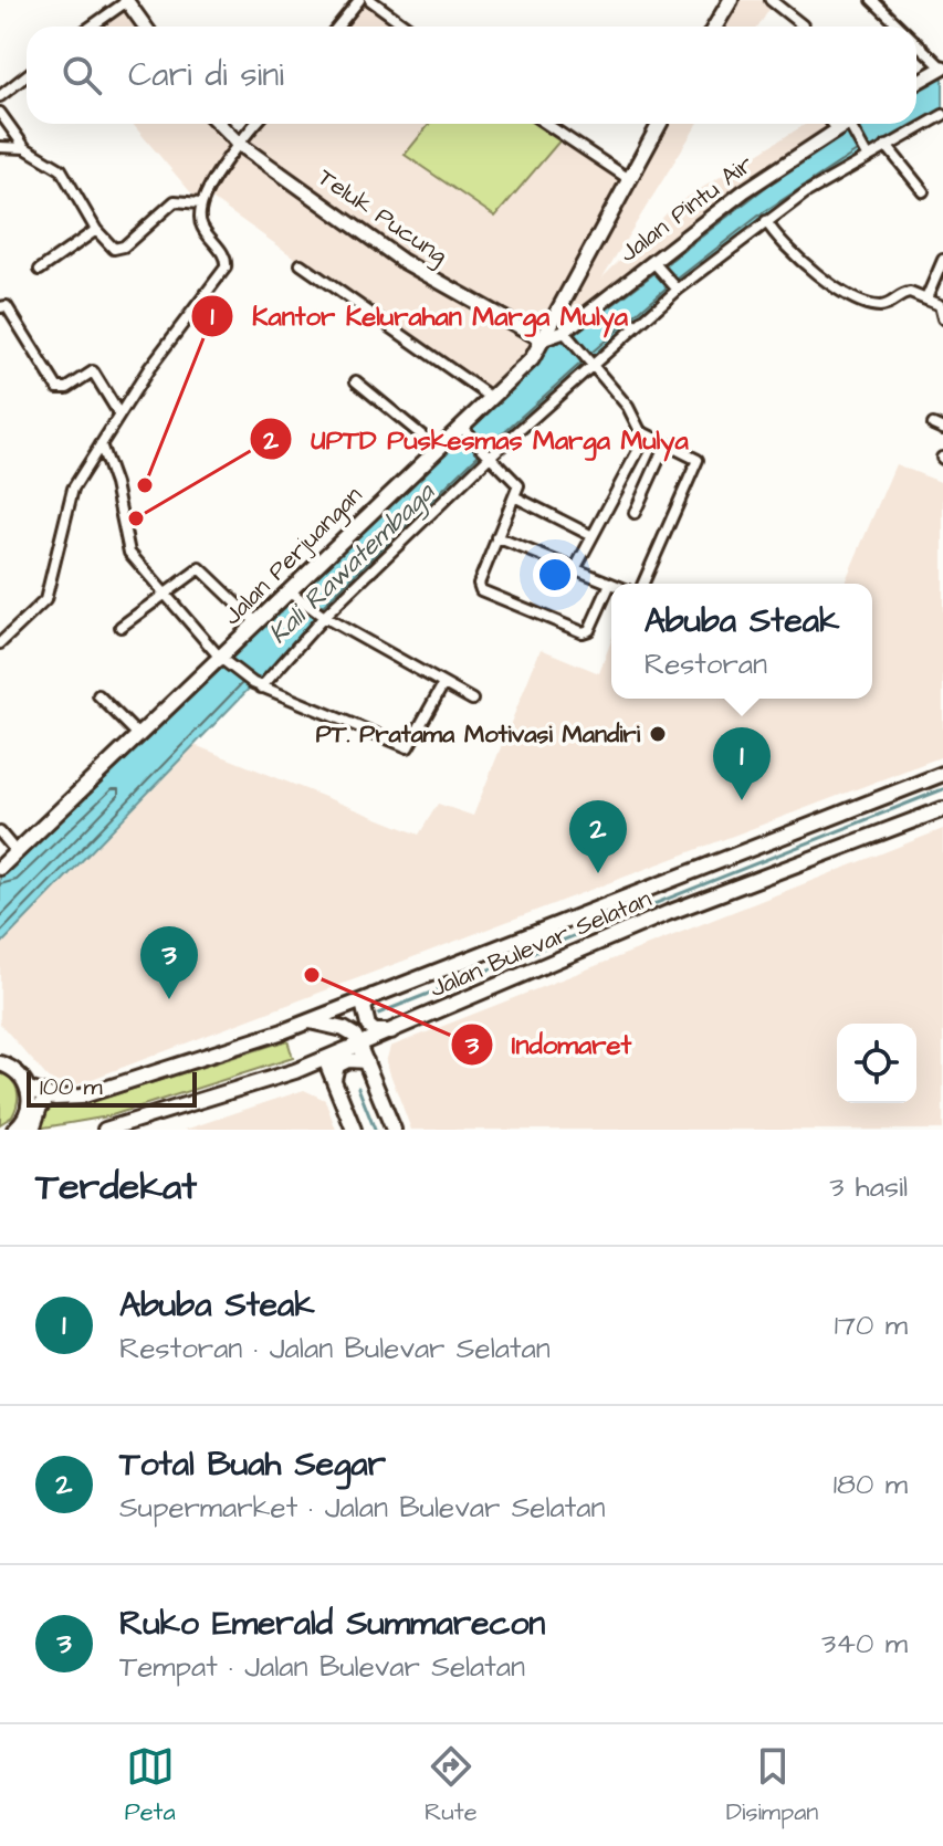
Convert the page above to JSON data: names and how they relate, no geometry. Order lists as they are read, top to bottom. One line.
{"streets":{"main road":["Jalan Perjuangan","Jalan Bulevar Selatan"],"street":["Jalan Pintu Air","Teluk Pucung"]},"crossings":[["Jalan Pintu Air","Teluk Pucung"],["Jalan Pintu Air","Jalan Perjuangan"],["Teluk Pucung","Jalan Perjuangan"]],"water":["Kali Rawatembaga"],"places":["Kantor Kelurahan Marga Mulya","UPTD Puskesmas Marga Mulya","PT. Pratama Motivasi Mandiri","Indomaret"],"scale_bar":"100 m","page":{"search":"Cari di sini","popup":["Abuba Steak","Restoran"],"pins":["1","2","3"],"scale":"100 m","heading":["Terdekat","3 hasil"],"list":[{"mark":"1","name":"Abuba Steak","note":"Restoran · Jalan Bulevar Selatan","value":"170 m"},{"mark":"2","name":"Total Buah Segar","note":"Supermarket · Jalan Bulevar Selatan","value":"180 m"},{"mark":"3","name":"Ruko Emerald Summarecon","note":"Tempat · Jalan Bulevar Selatan","value":"340 m"}],"nav":["Peta","Rute","Disimpan"]}}
